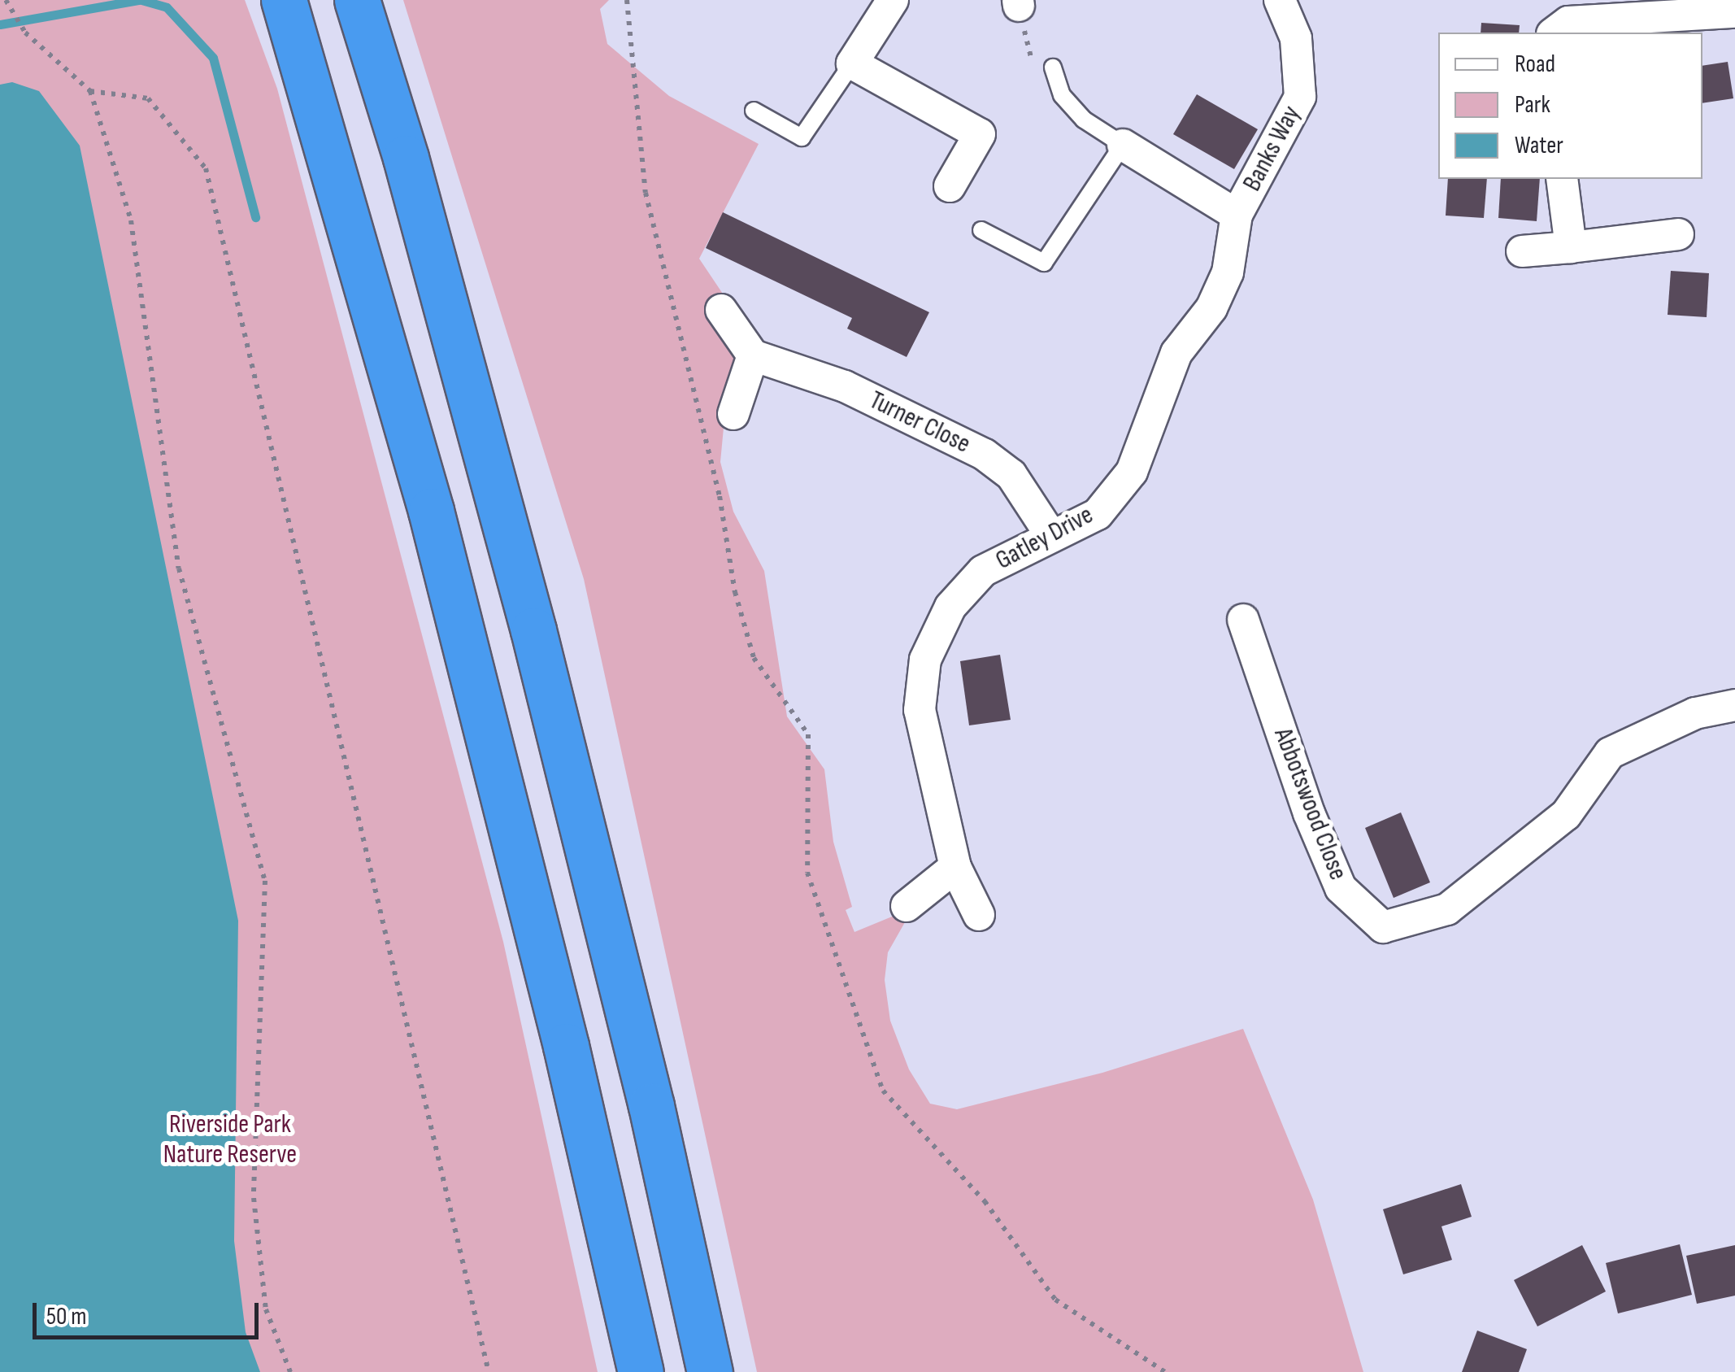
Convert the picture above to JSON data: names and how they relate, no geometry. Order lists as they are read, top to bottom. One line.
{"streets":{"street":["Banks Way","Turner Close","Gatley Drive","Abbotswood Close"]},"crossings":[["Banks Way","Gatley Drive"],["Turner Close","Gatley Drive"]],"parks":["Riverside Park Nature Reserve"],"legend":["Road","Park","Water"],"scale_bar":"50 m"}
